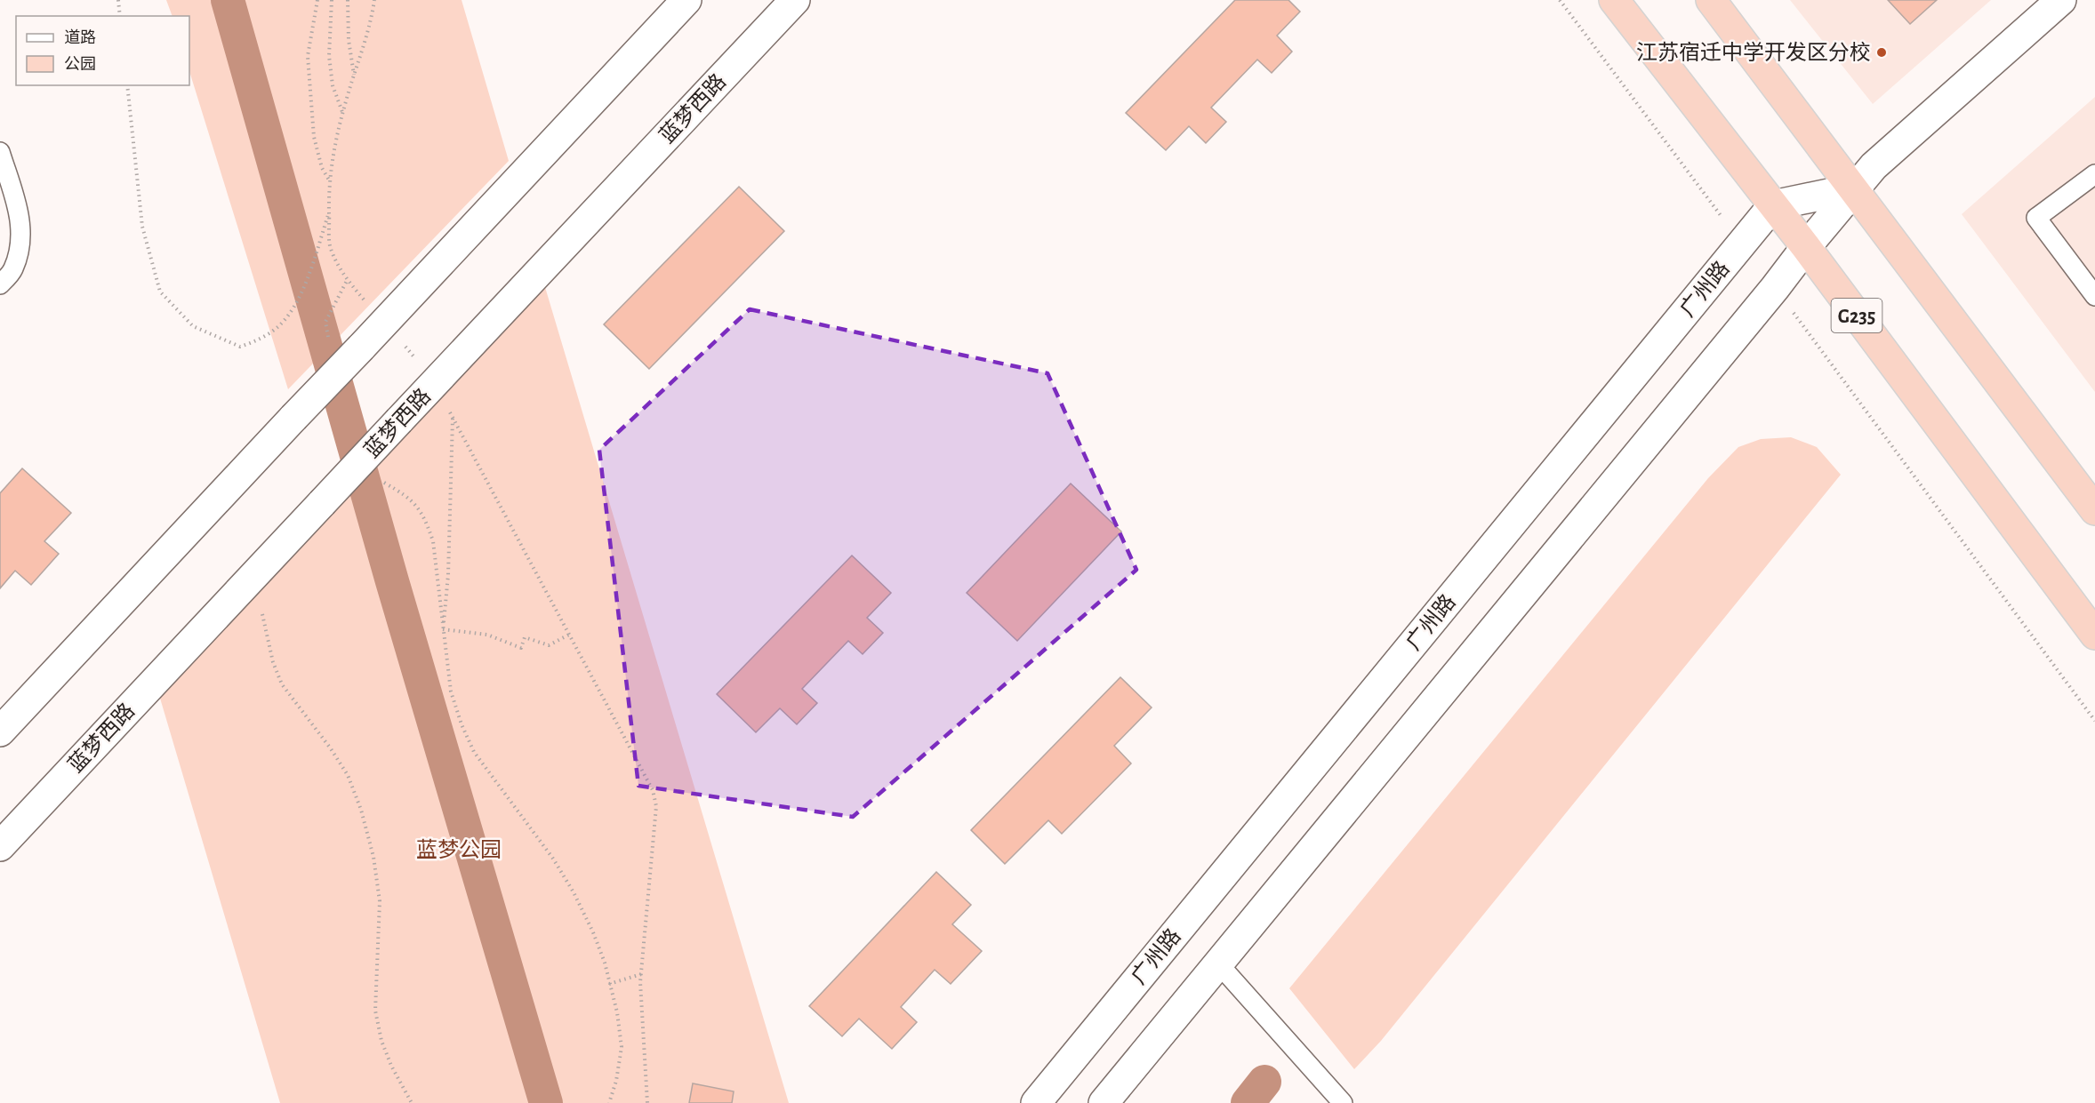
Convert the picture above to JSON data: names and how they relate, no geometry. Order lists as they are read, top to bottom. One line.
{"streets":{"highway":["G235"],"main road":["蓝梦西路","广州路"]},"crossings":[["广州路","G235"]],"parks":["蓝梦公园"],"places":["江苏宿迁中学开发区分校"],"legend":["道路","公园"]}
